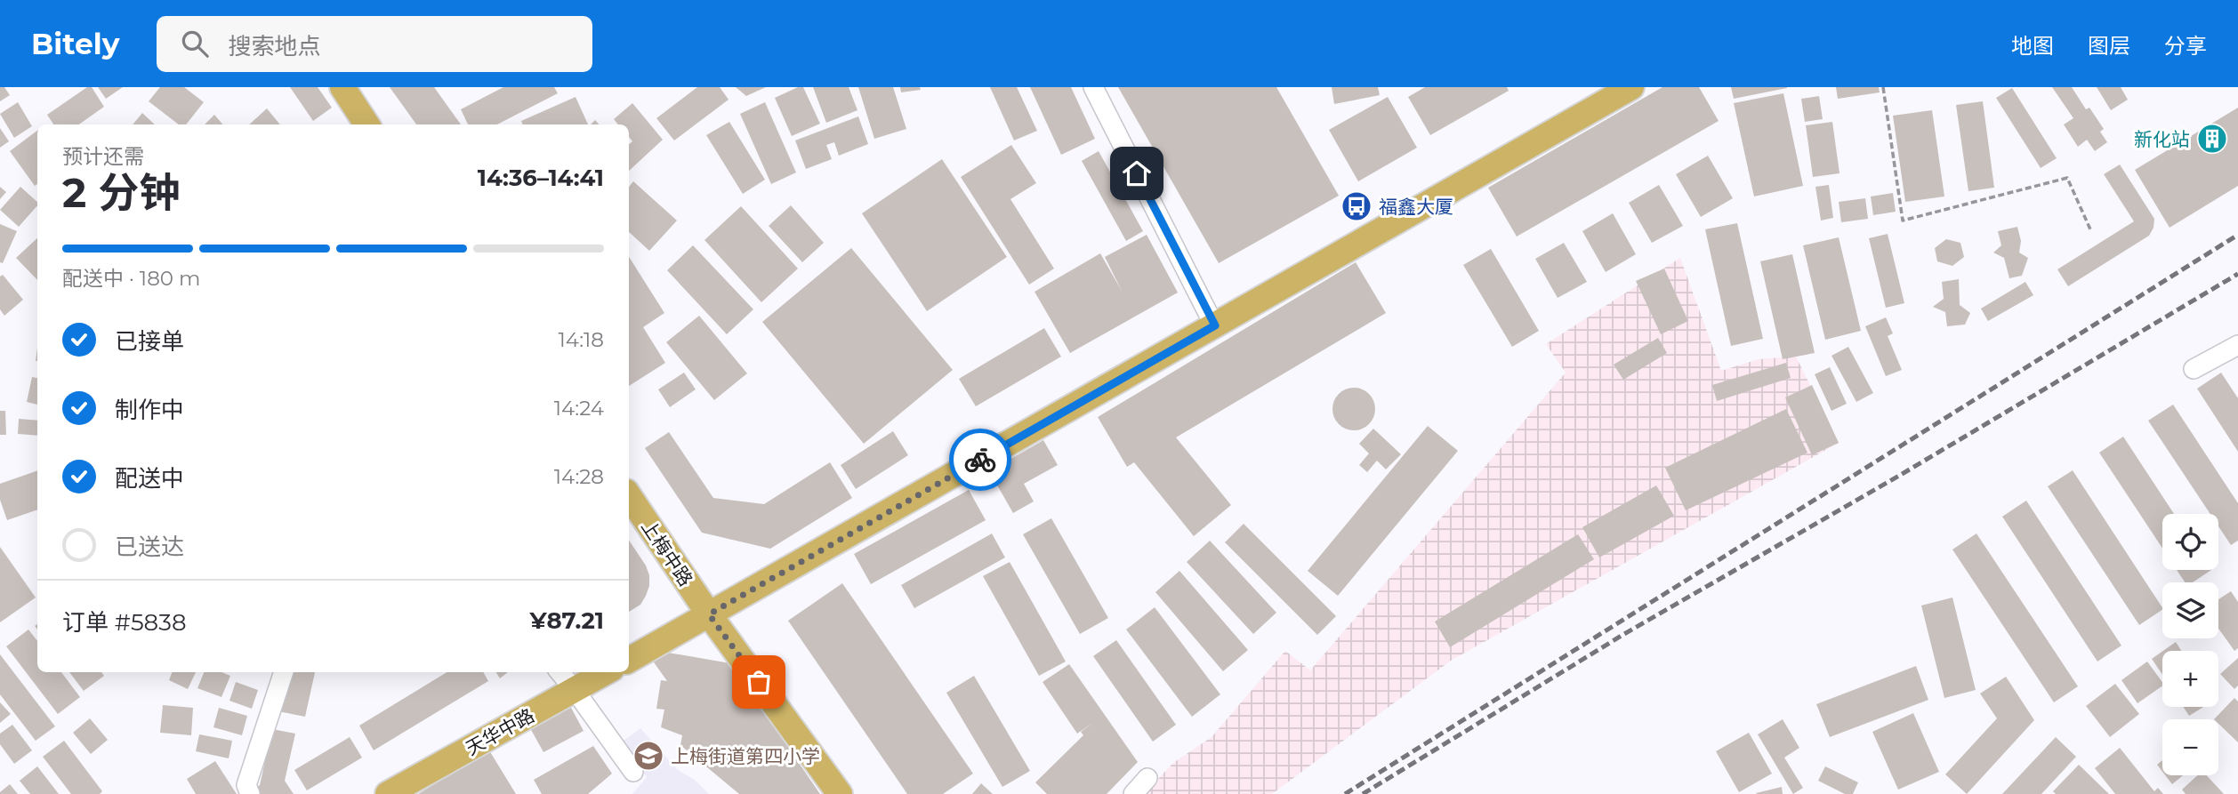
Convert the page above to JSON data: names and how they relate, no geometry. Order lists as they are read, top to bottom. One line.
{"streets":{"main road":["上梅中路","天华中路"]},"places":{"building":["新化站"],"bus stop":["福鑫大厦"],"school or university":["上梅街道第四小学"]},"page":{"header":"Bitely","search":"搜索地点","nav":["地图","图层","分享"],"heading":["2 分钟","预计还需","14:36–14:41"],"panel":["订单 #5838","¥87.21"],"bar":"配送中 · 180 m","list":[["已接单","14:18"],["制作中","14:24"],["配送中","14:28"],"已送达"],"map_buttons":["+","−"]}}
